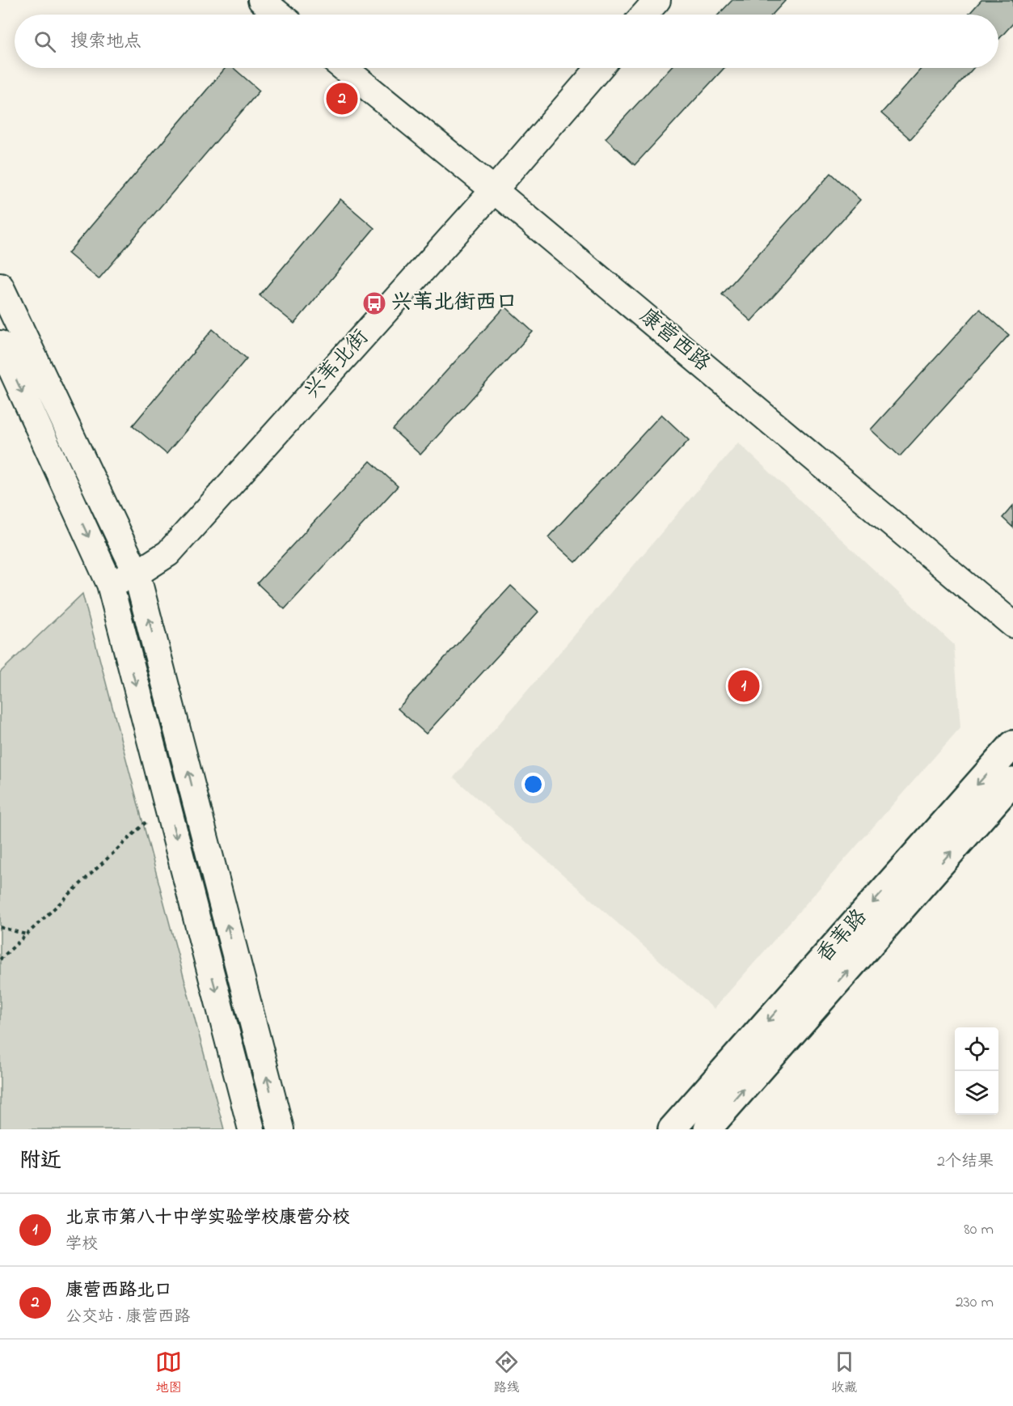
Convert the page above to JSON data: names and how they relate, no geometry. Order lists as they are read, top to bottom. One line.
{"streets":{"main road":["香苇路"],"street":["康营西路","兴苇北街"]},"crossings":[["康营西路","兴苇北街"]],"places":{"bus stop":["兴苇北街西口"]},"page":{"search":"搜索地点","pins":["2","1"],"heading":["附近","2个结果"],"list":[{"mark":"1","name":"北京市第八十中学实验学校康营分校","note":"学校","value":"80 m"},{"mark":"2","name":"康营西路北口","note":"公交站 · 康营西路","value":"230 m"}],"nav":["地图","路线","收藏"]}}
